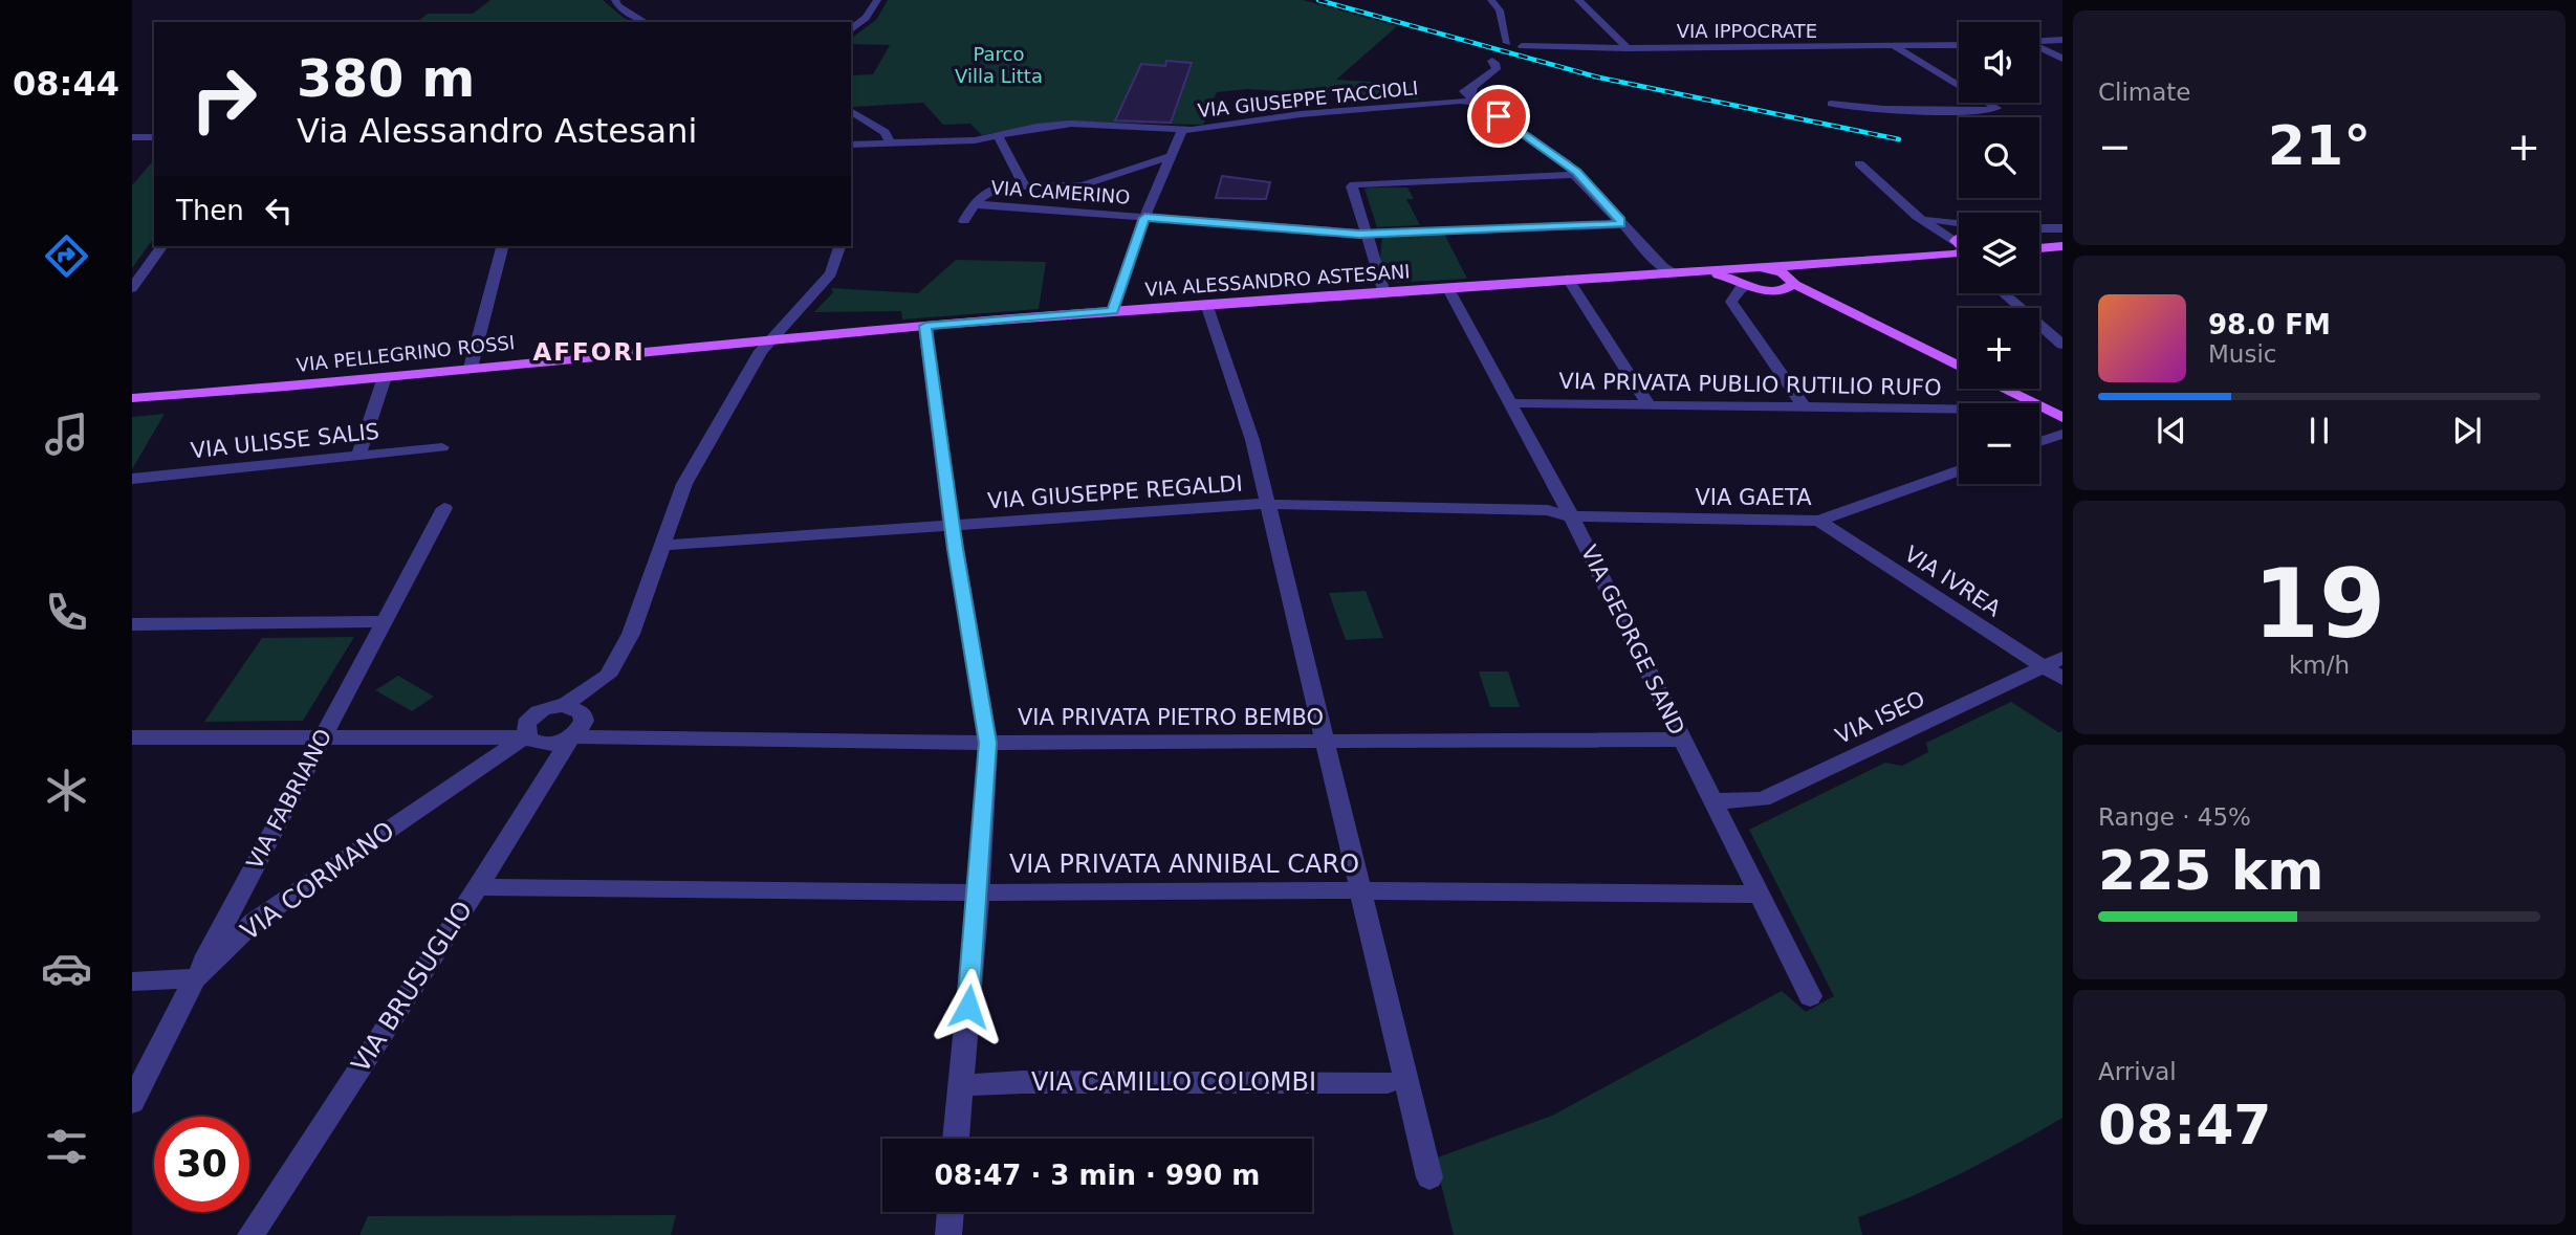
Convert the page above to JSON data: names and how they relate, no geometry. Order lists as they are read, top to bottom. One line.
{"streets":{"main road":["VIA ALESSANDRO ASTESANI","VIA PELLEGRINO ROSSI"],"street":["VIA IPPOCRATE","VIA GIUSEPPE TACCIOLI","VIA CAMERINO","VIA PRIVATA PUBLIO RUTILIO RUFO","VIA ULISSE SALIS","VIA GIUSEPPE REGALDI","VIA GAETA","VIA IVREA","VIA GEORGE SAND","VIA PRIVATA PIETRO BEMBO","VIA ISEO","VIA FABRIANO","VIA PRIVATA ANNIBAL CARO","VIA CORMANO","VIA BRUSUGLIO","VIA CAMILLO COLOMBI"]},"crossings":[["VIA ALESSANDRO ASTESANI","VIA PELLEGRINO ROSSI"],["VIA ALESSANDRO ASTESANI","VIA GEORGE SAND"],["VIA PRIVATA PUBLIO RUTILIO RUFO","VIA GEORGE SAND"],["VIA GIUSEPPE REGALDI","VIA GAETA"],["VIA GIUSEPPE REGALDI","VIA GEORGE SAND"],["VIA GAETA","VIA IVREA"],["VIA GAETA","VIA GEORGE SAND"],["VIA IVREA","VIA ISEO"],["VIA GEORGE SAND","VIA PRIVATA PIETRO BEMBO"],["VIA GEORGE SAND","VIA ISEO"],["VIA GEORGE SAND","VIA PRIVATA ANNIBAL CARO"],["VIA PRIVATA PIETRO BEMBO","VIA CORMANO"],["VIA PRIVATA PIETRO BEMBO","VIA BRUSUGLIO"],["VIA FABRIANO","VIA CORMANO"],["VIA PRIVATA ANNIBAL CARO","VIA BRUSUGLIO"],["VIA CORMANO","VIA BRUSUGLIO"]],"districts":["AFFORI"],"parks":["Parco Villa Litta"],"page":{"tabs":"08:44","tile":["Climate",["19","km/h"],["Range · 45%","225 km"],["Arrival","08:47"]],"map_buttons":["+","−"],"turn":["380 m","Via Alessandro Astesani"],"heat":["−","21°","+"],"then":"Then","song":["98.0 FM","Music"],"limit":"30","trip":"08:47 · 3 min · 990 m"}}
